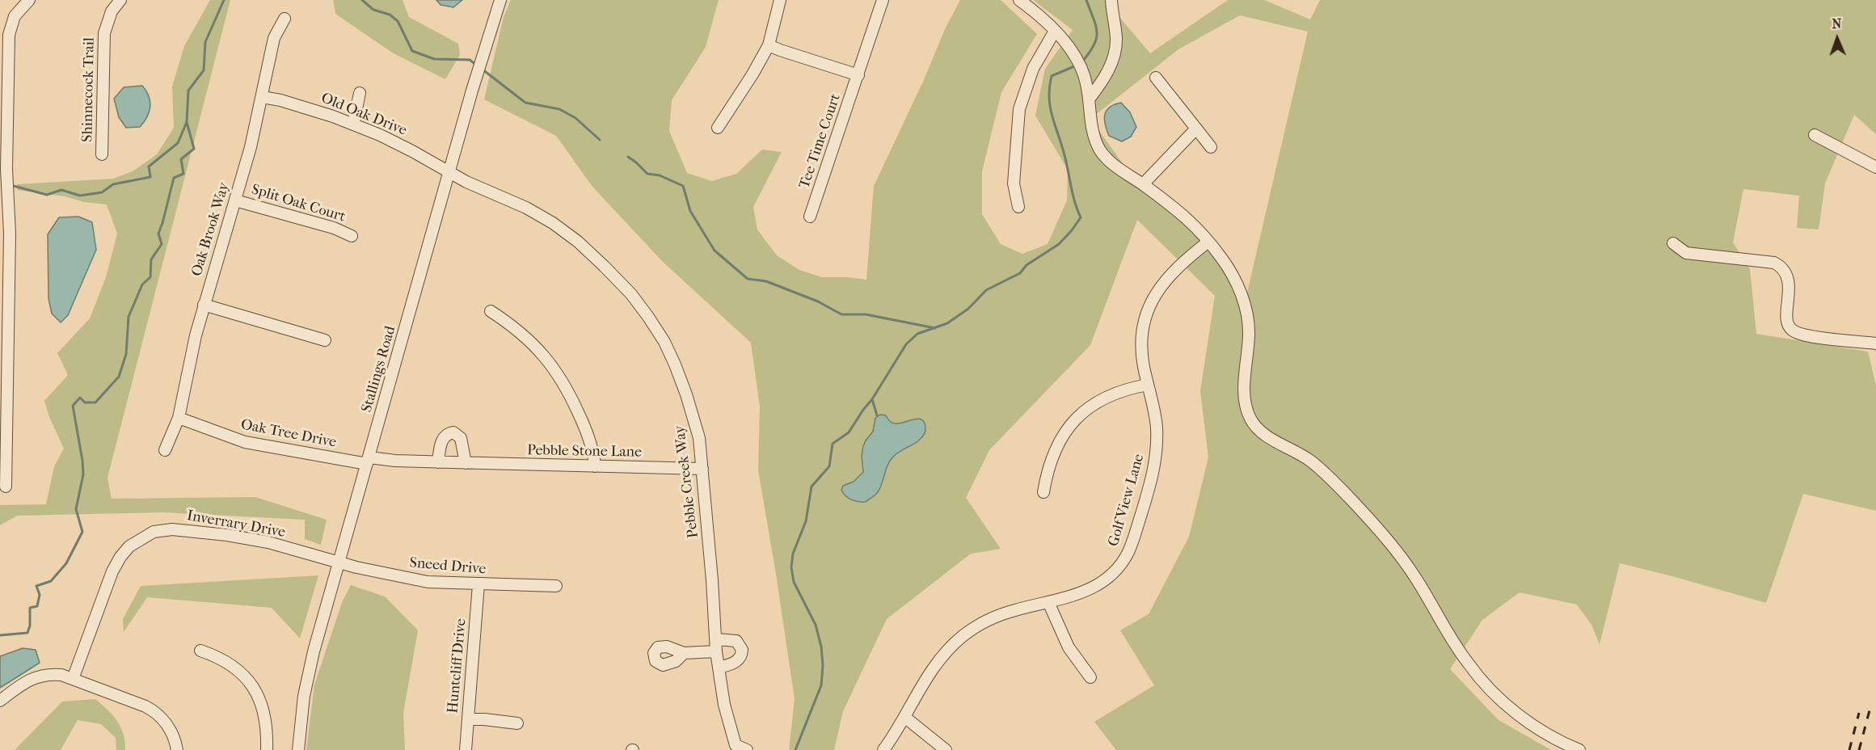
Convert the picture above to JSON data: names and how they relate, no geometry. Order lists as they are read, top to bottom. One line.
{"streets":{"street":["Shinnecock Trail","Old Oak Drive","Tee Time Court","Split Oak Court","Oak Brook Way","Stallings Road","Oak Tree Drive","Pebble Stone Lane","Pebble Creek Way","Golf View Lane","Inverrary Drive","Sneed Drive","Huntcliff Drive"]},"crossings":[["Old Oak Drive","Oak Brook Way"],["Old Oak Drive","Stallings Road"],["Old Oak Drive","Pebble Creek Way"],["Split Oak Court","Oak Brook Way"],["Oak Brook Way","Oak Tree Drive"],["Stallings Road","Oak Tree Drive"],["Stallings Road","Pebble Stone Lane"],["Stallings Road","Pebble Creek Way"],["Stallings Road","Inverrary Drive"],["Stallings Road","Sneed Drive"],["Oak Tree Drive","Pebble Stone Lane"],["Pebble Stone Lane","Pebble Creek Way"],["Inverrary Drive","Sneed Drive"],["Sneed Drive","Huntcliff Drive"]],"north":"top"}
